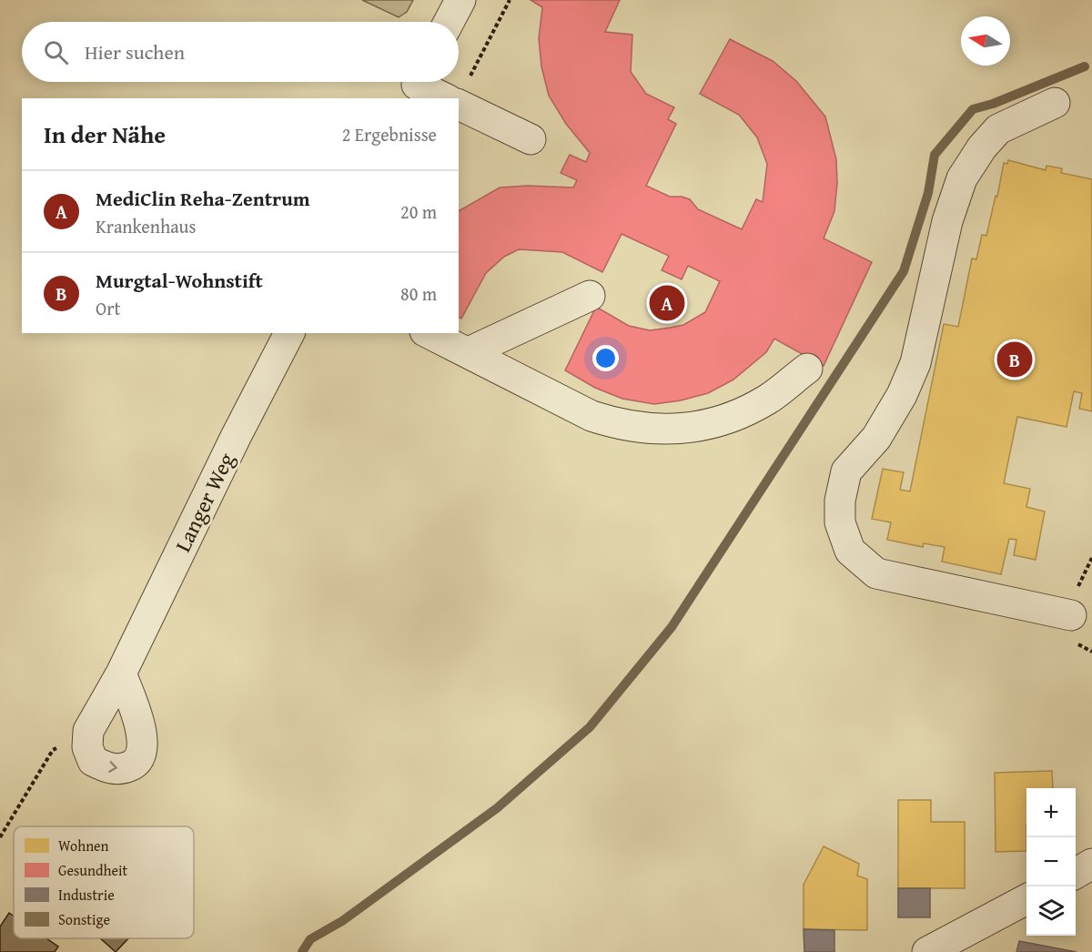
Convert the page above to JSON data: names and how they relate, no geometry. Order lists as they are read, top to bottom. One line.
{"streets":{"street":["Langer Weg"]},"legend":["Wohnen","Gesundheit","Industrie","Sonstige"],"north":"left","page":{"search":"Hier suchen","heading":["In der Nähe","2 Ergebnisse"],"list":[{"mark":"A","name":"MediClin Reha-Zentrum","note":"Krankenhaus","value":"20 m"},{"mark":"B","name":"Murgtal-Wohnstift","note":"Ort","value":"80 m"}],"pins":["A","B"],"map_buttons":["+","−"]}}
